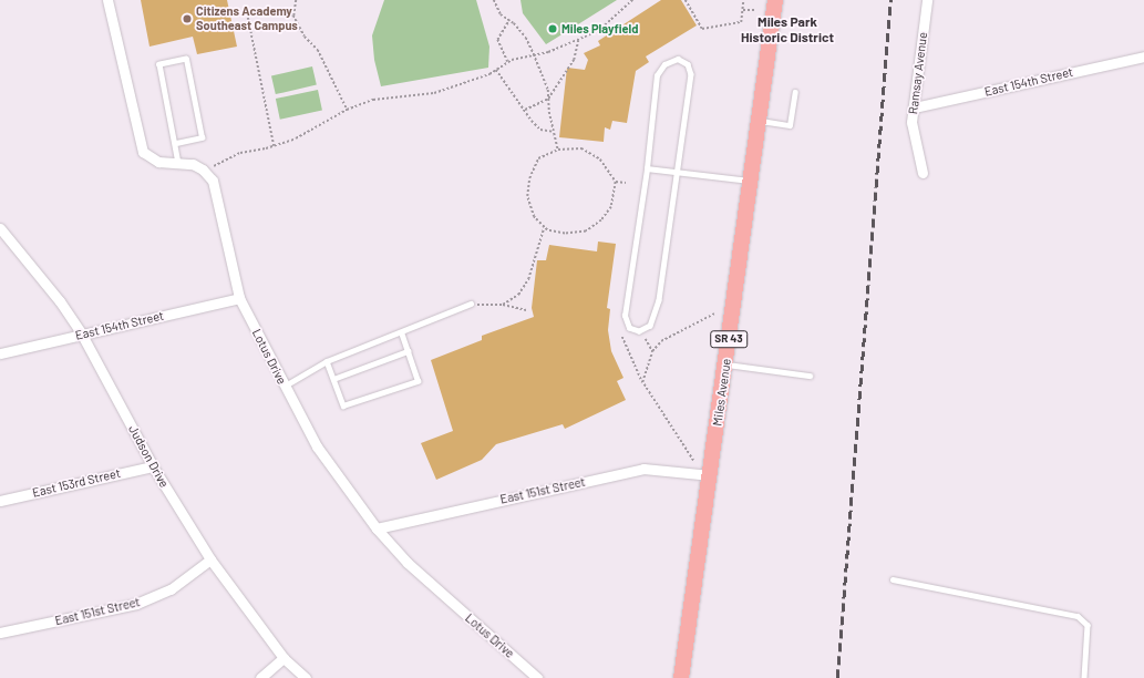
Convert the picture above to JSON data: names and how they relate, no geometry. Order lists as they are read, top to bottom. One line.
{"streets":{"main road":["SR 43","Miles Avenue"],"street":["Ramsay Avenue","East 154th Street","Lotus Drive","Judson Drive","East 153rd Street","East 151st Street"]},"crossings":[["Ramsay Avenue","East 154th Street"],["East 154th Street","Lotus Drive"],["East 154th Street","Judson Drive"],["Lotus Drive","East 151st Street"],["Miles Avenue","East 151st Street"],["Judson Drive","East 153rd Street"],["Judson Drive","East 151st Street"]],"districts":["Miles Park Historic District"],"places":["Citizens Academy Southeast Campus","Miles Playfield"]}
